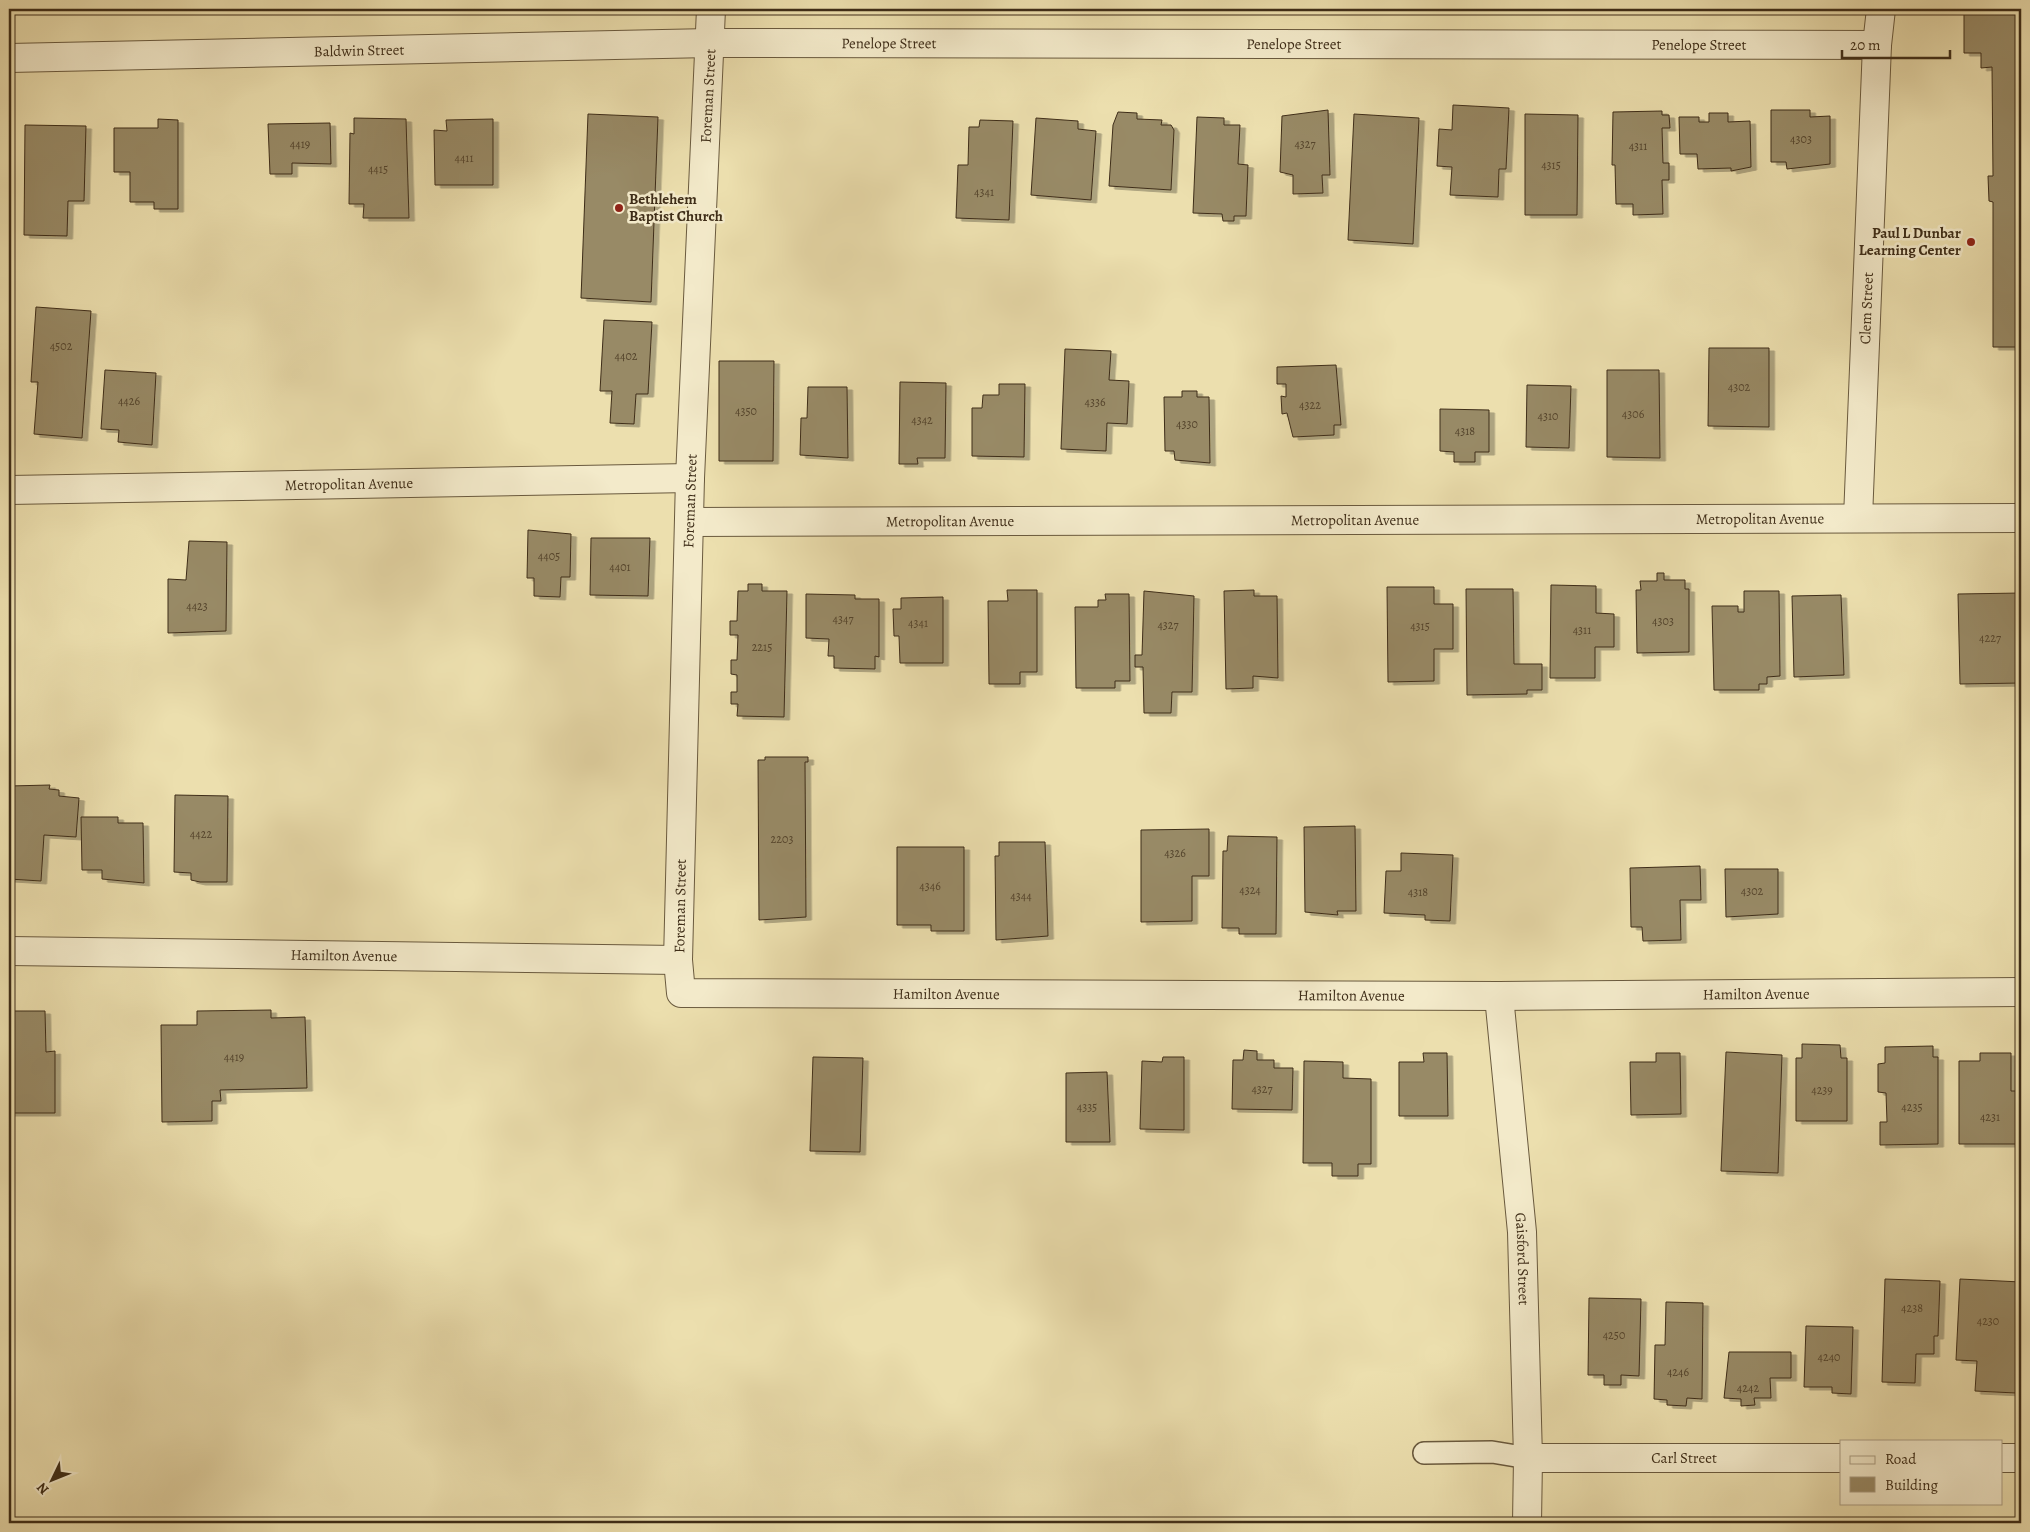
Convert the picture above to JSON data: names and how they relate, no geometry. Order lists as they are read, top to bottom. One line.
{"streets":{"street":["Penelope Street","Baldwin Street","Foreman Street","Clem Street","Metropolitan Avenue","Hamilton Avenue","Gaisford Street","Carl Street"]},"crossings":[["Penelope Street","Baldwin Street"],["Penelope Street","Foreman Street"],["Penelope Street","Clem Street"],["Baldwin Street","Foreman Street"],["Foreman Street","Metropolitan Avenue"],["Foreman Street","Hamilton Avenue"],["Clem Street","Metropolitan Avenue"],["Hamilton Avenue","Gaisford Street"],["Gaisford Street","Carl Street"]],"places":["Bethlehem Baptist Church","Paul L Dunbar Learning Center"],"house_numbers":["4303","4419","4327","4311","4411","4315","4415","4341","4502","4402","4302","4426","4336","4322","4350","4306","4310","4342","4330","4318","4405","4401","4423","4347","4303","4341","4327","4315","4311","4227","2215","4422","2203","4326","4346","4324","4302","4318","4344","4419","4327","4239","4335","4235","4231","4238","4230","4250","4240","4246","4242"],"legend":["Road","Building"],"scale_bar":"20 m","north":"bottom left"}
